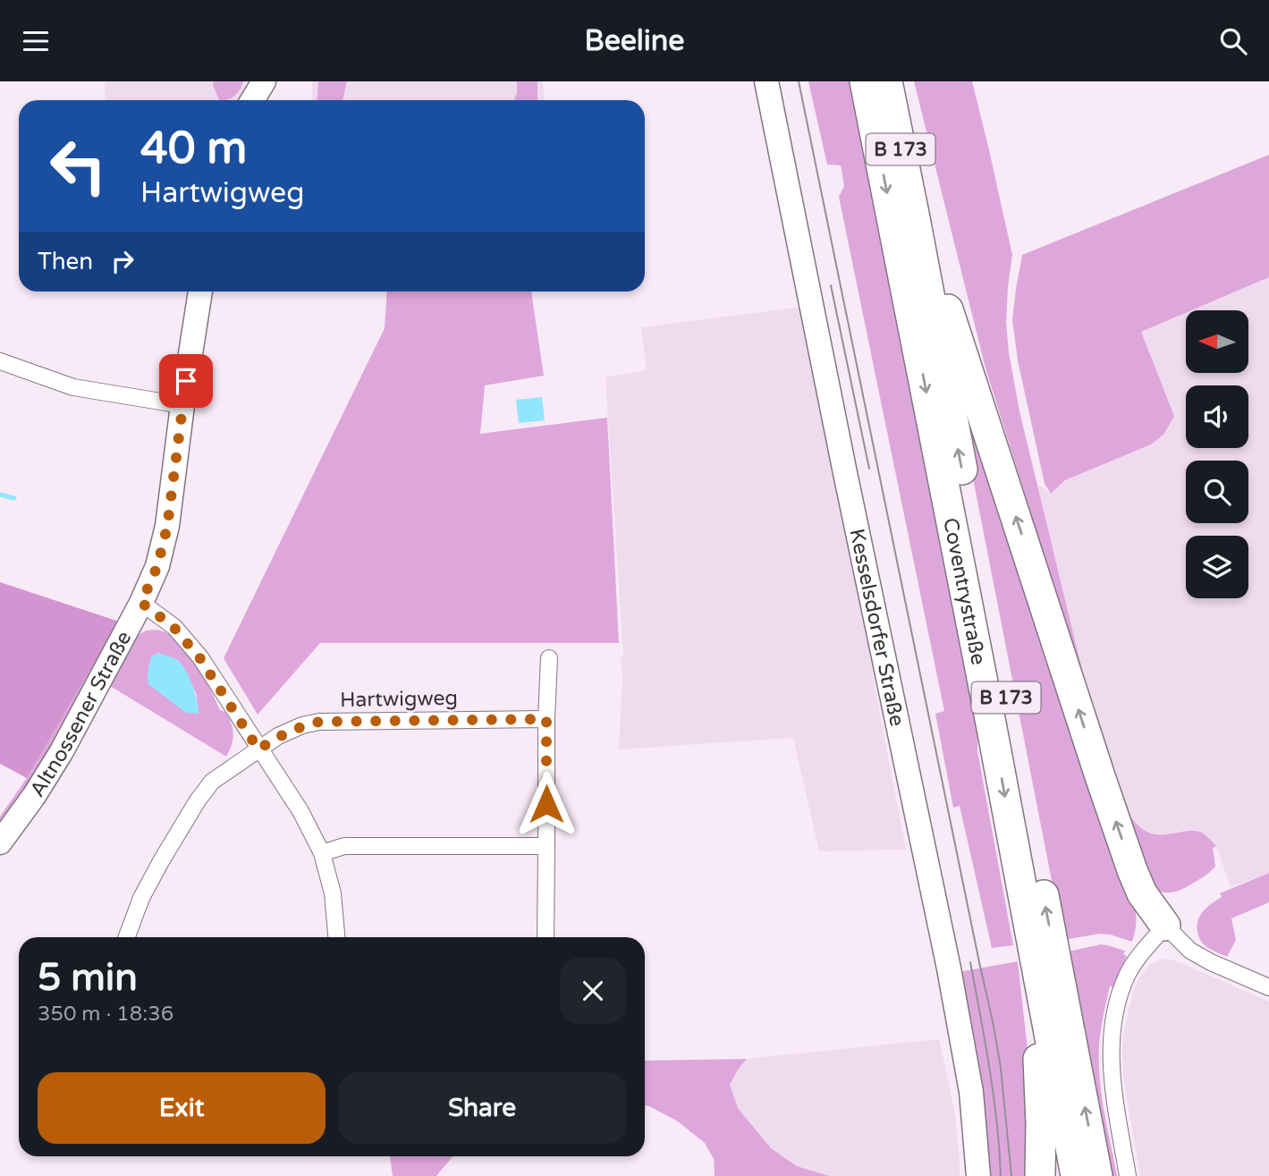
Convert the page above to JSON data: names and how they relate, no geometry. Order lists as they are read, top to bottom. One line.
{"streets":{"highway":["B 173","Coventrystraße"],"street":["Kesselsdorfer Straße","Hartwigweg","Altnossener Straße"]},"north":"left","page":{"header":"Beeline","turn":["40 m","Hartwigweg"],"then":"Then","heading":["5 min","350 m · 18:36"],"buttons":["Exit","Share"]}}
